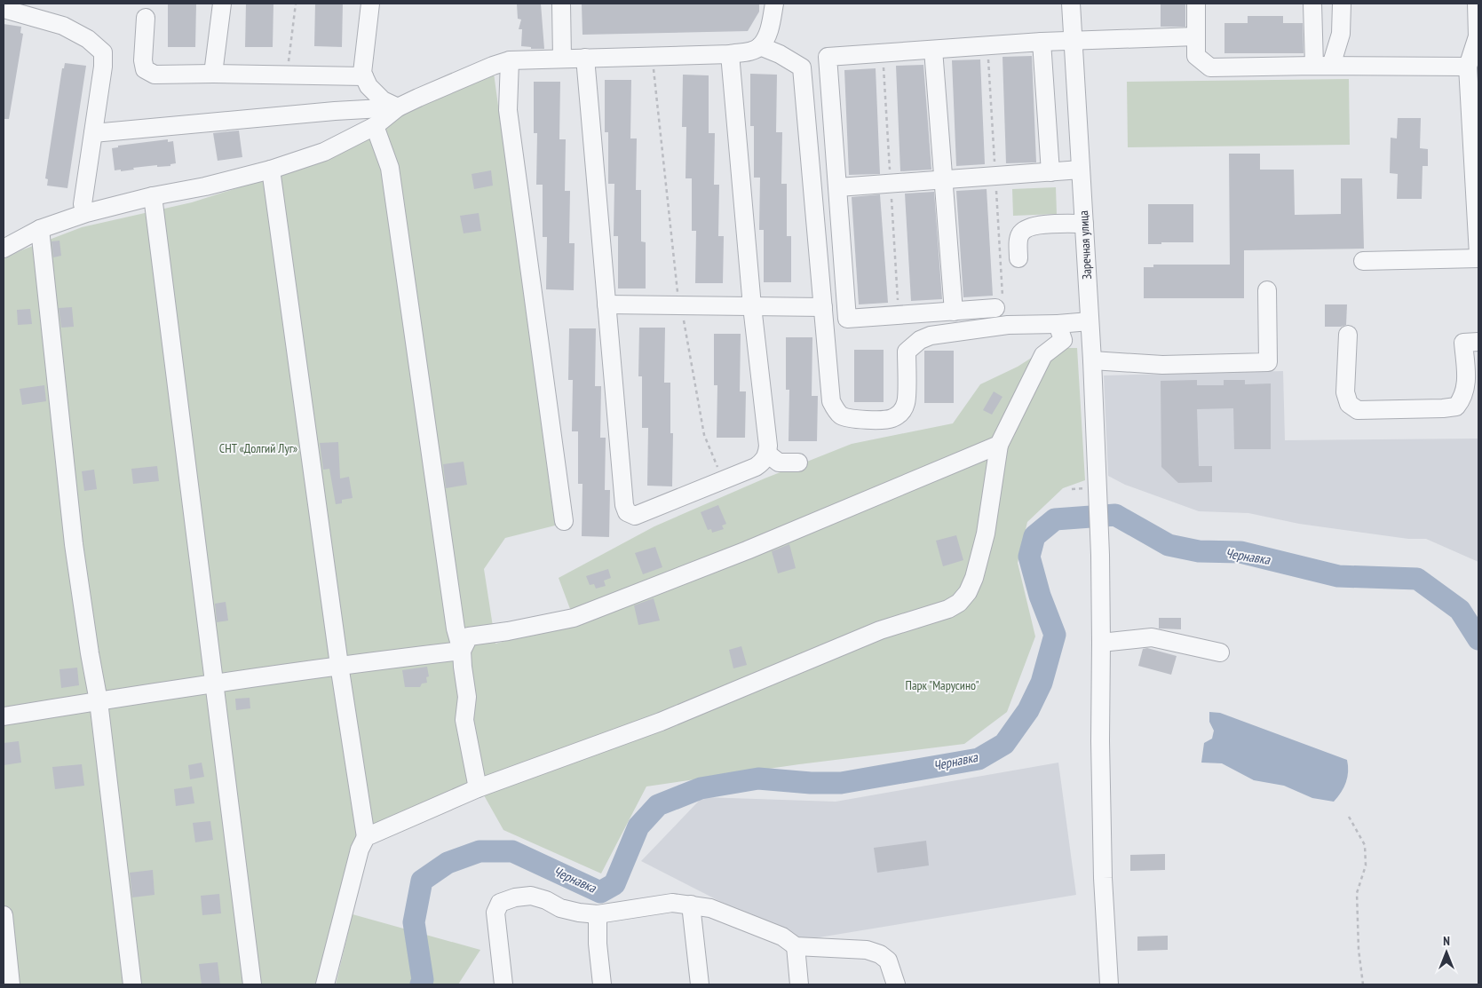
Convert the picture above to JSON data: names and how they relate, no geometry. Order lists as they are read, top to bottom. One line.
{"streets":{"street":["Заречная улица"]},"water":["Чернавка"],"parks":["СНТ «Долгий Луг»","Парк \"Марусино\""],"north":"top"}
